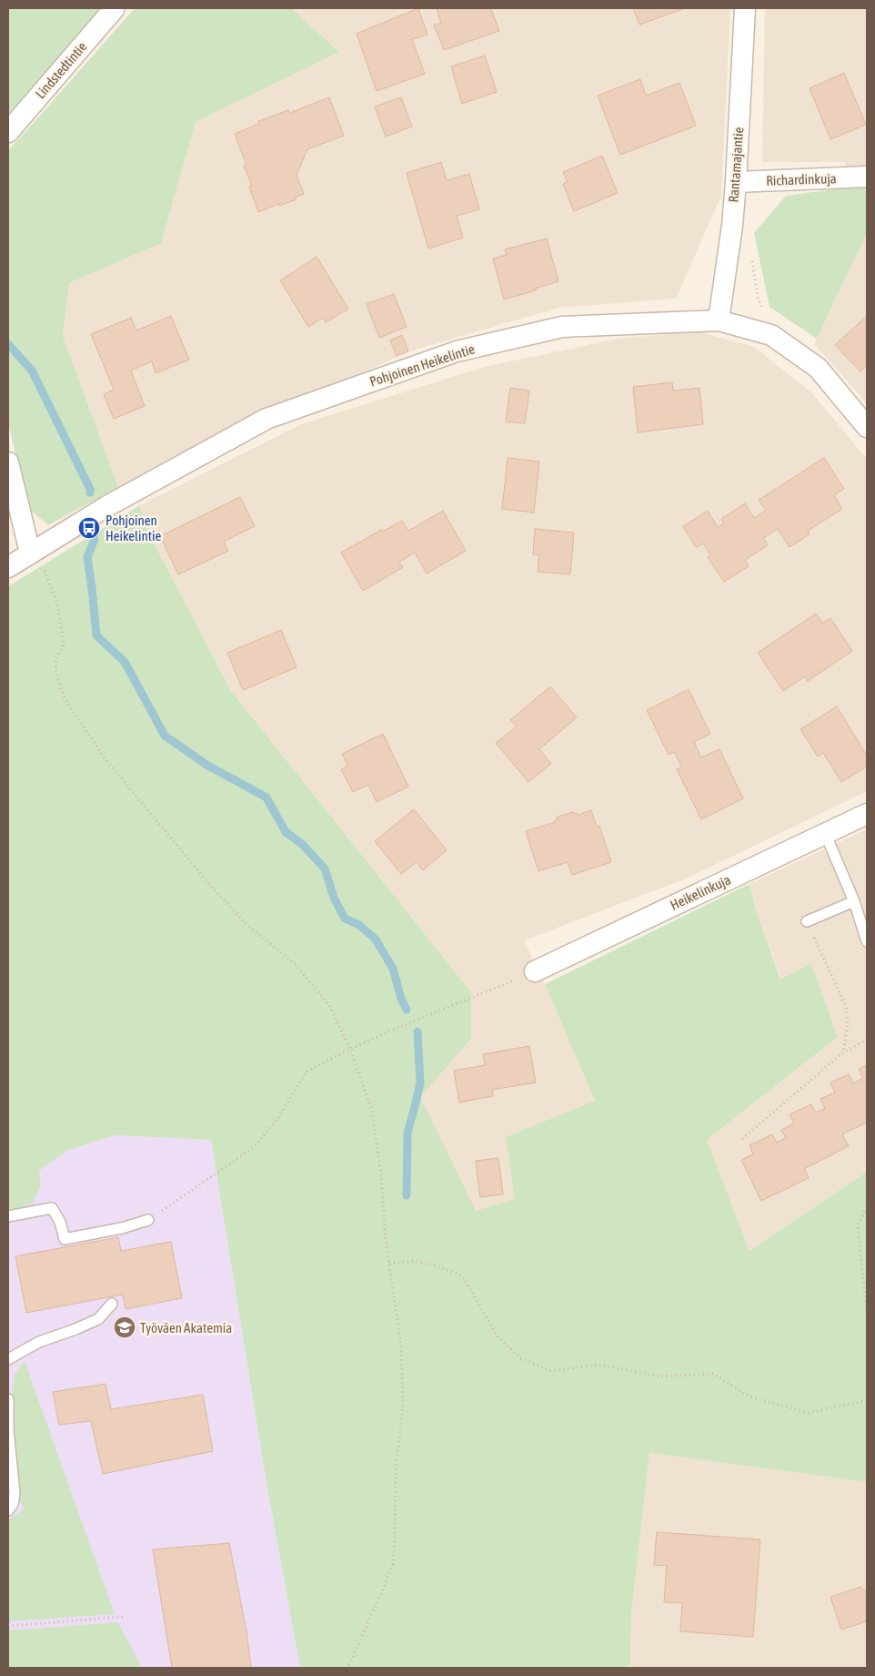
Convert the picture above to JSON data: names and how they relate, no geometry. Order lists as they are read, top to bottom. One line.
{"streets":{"street":["Lindstedtintie","Rantamajantie","Richardinkuja","Pohjoinen Heikelintie","Heikelinkuja"]},"crossings":[["Rantamajantie","Richardinkuja"],["Rantamajantie","Pohjoinen Heikelintie"]],"places":{"bus stop":["Pohjoinen Heikelintie"],"school or university":["Työväen Akatemia"]}}
